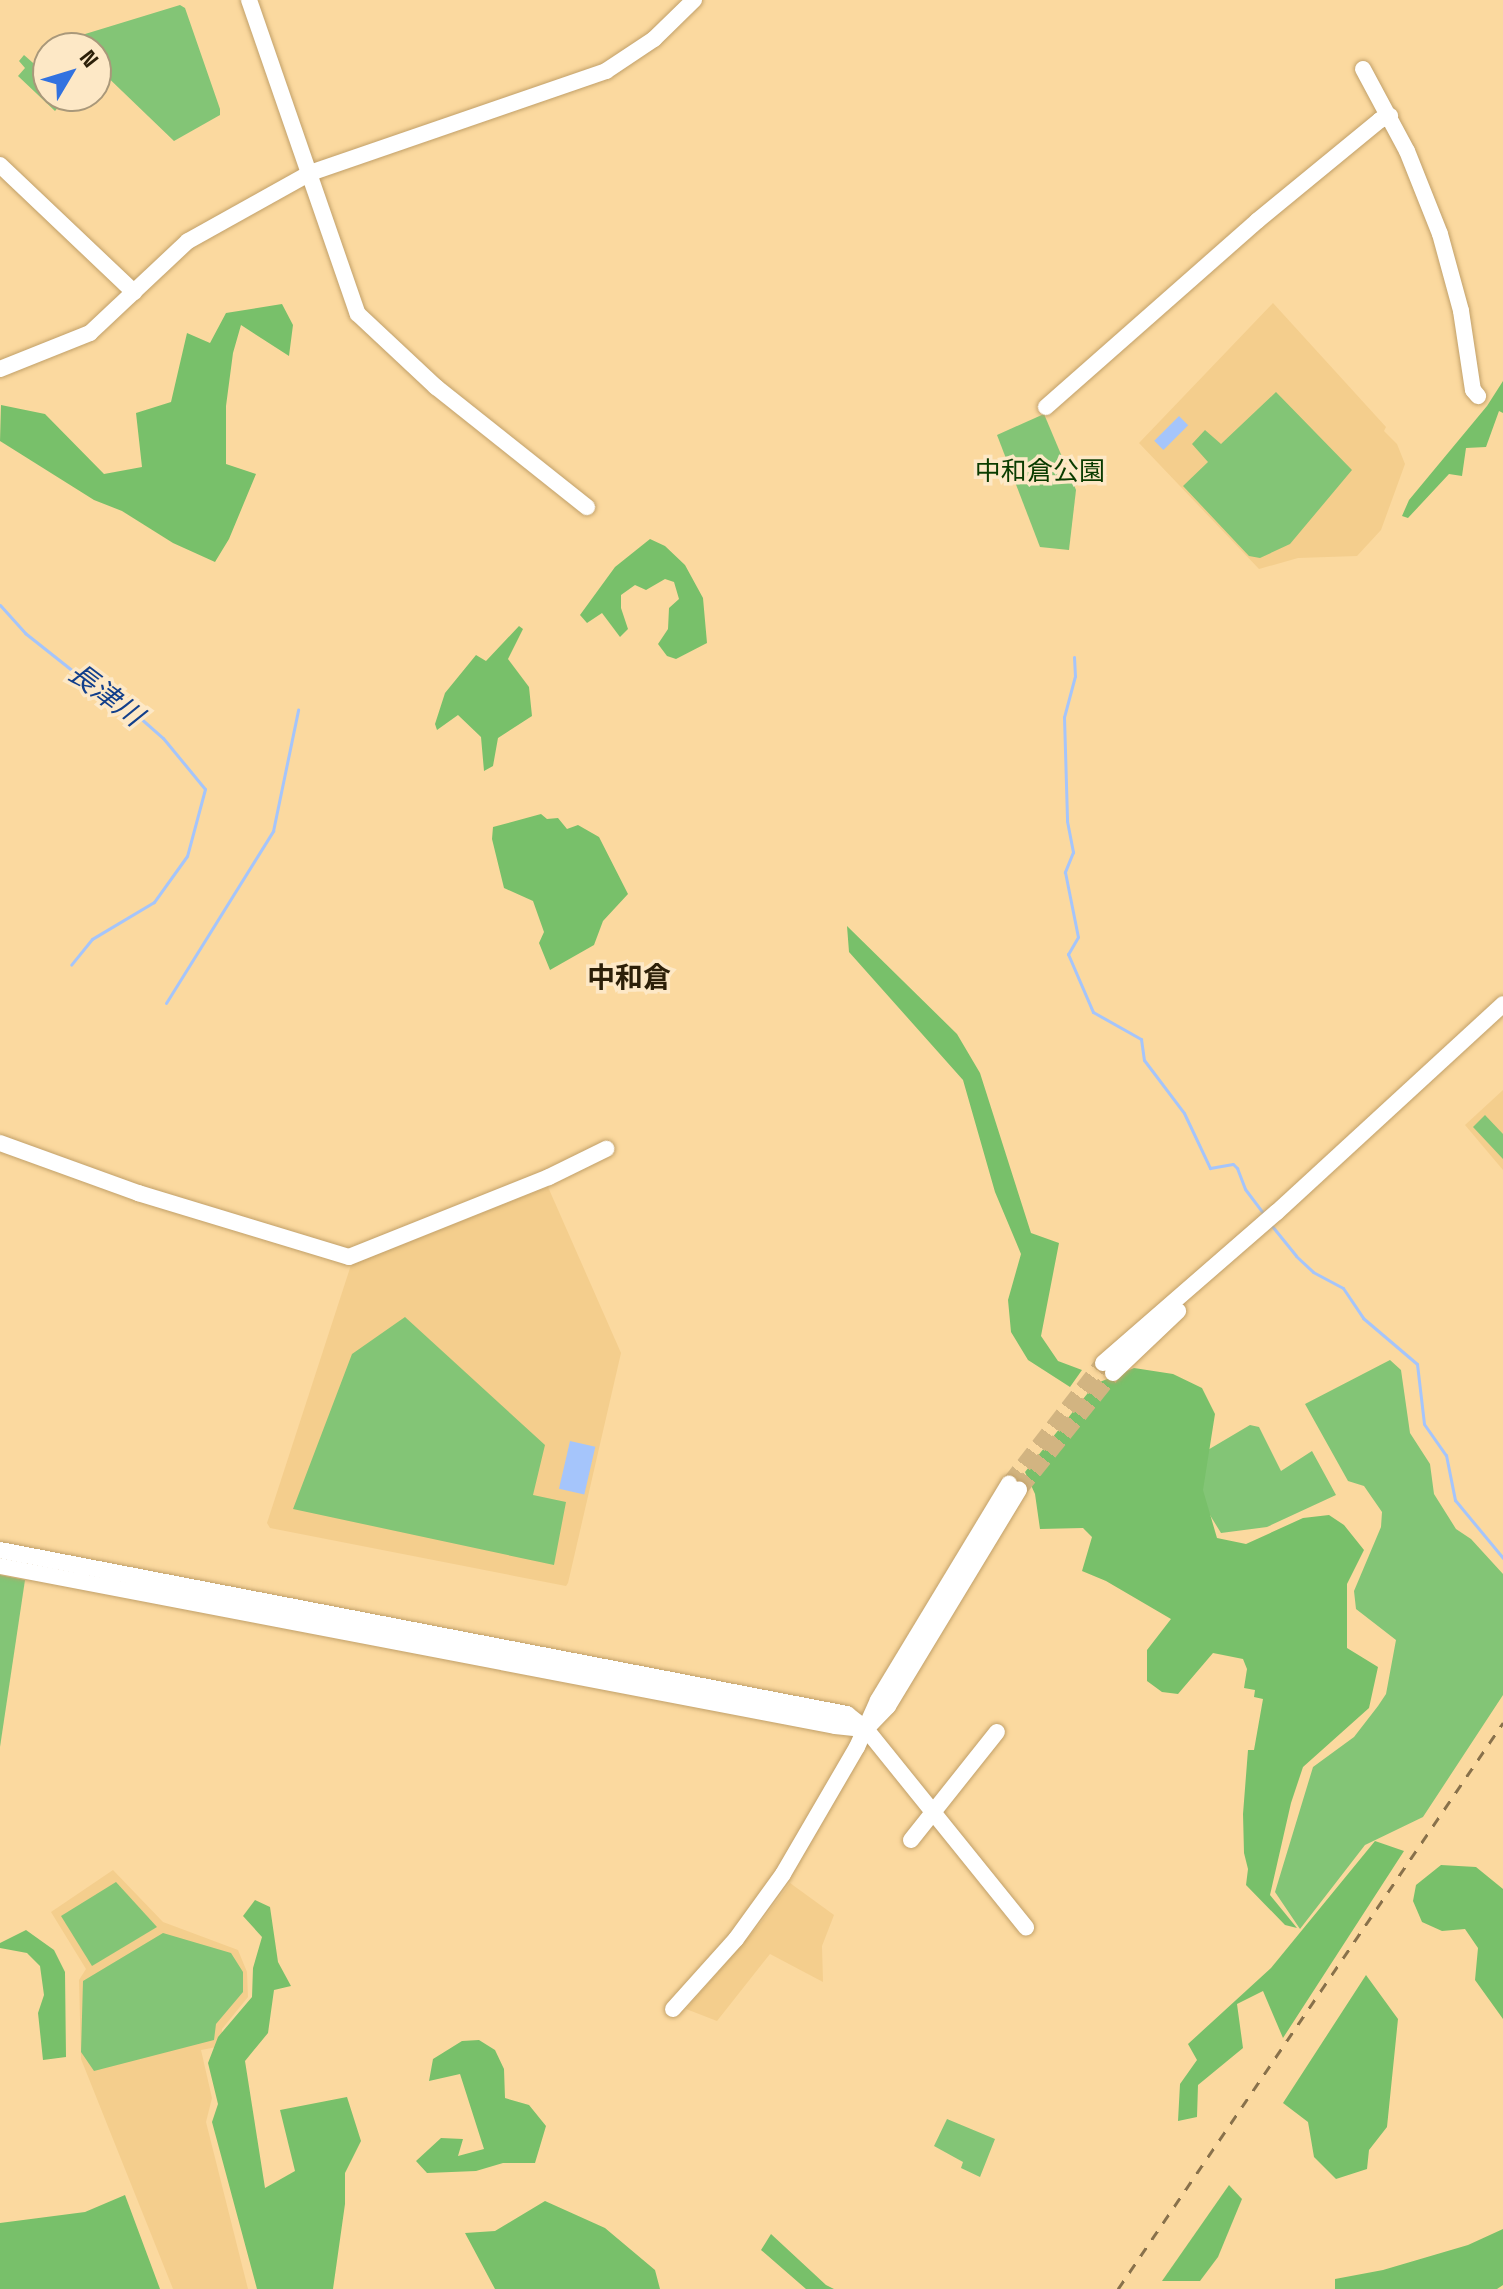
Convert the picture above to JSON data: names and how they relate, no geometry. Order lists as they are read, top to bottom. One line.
{"districts":["中和倉"],"water":["長津川"],"parks":["中和倉公園"],"north":"top right"}
